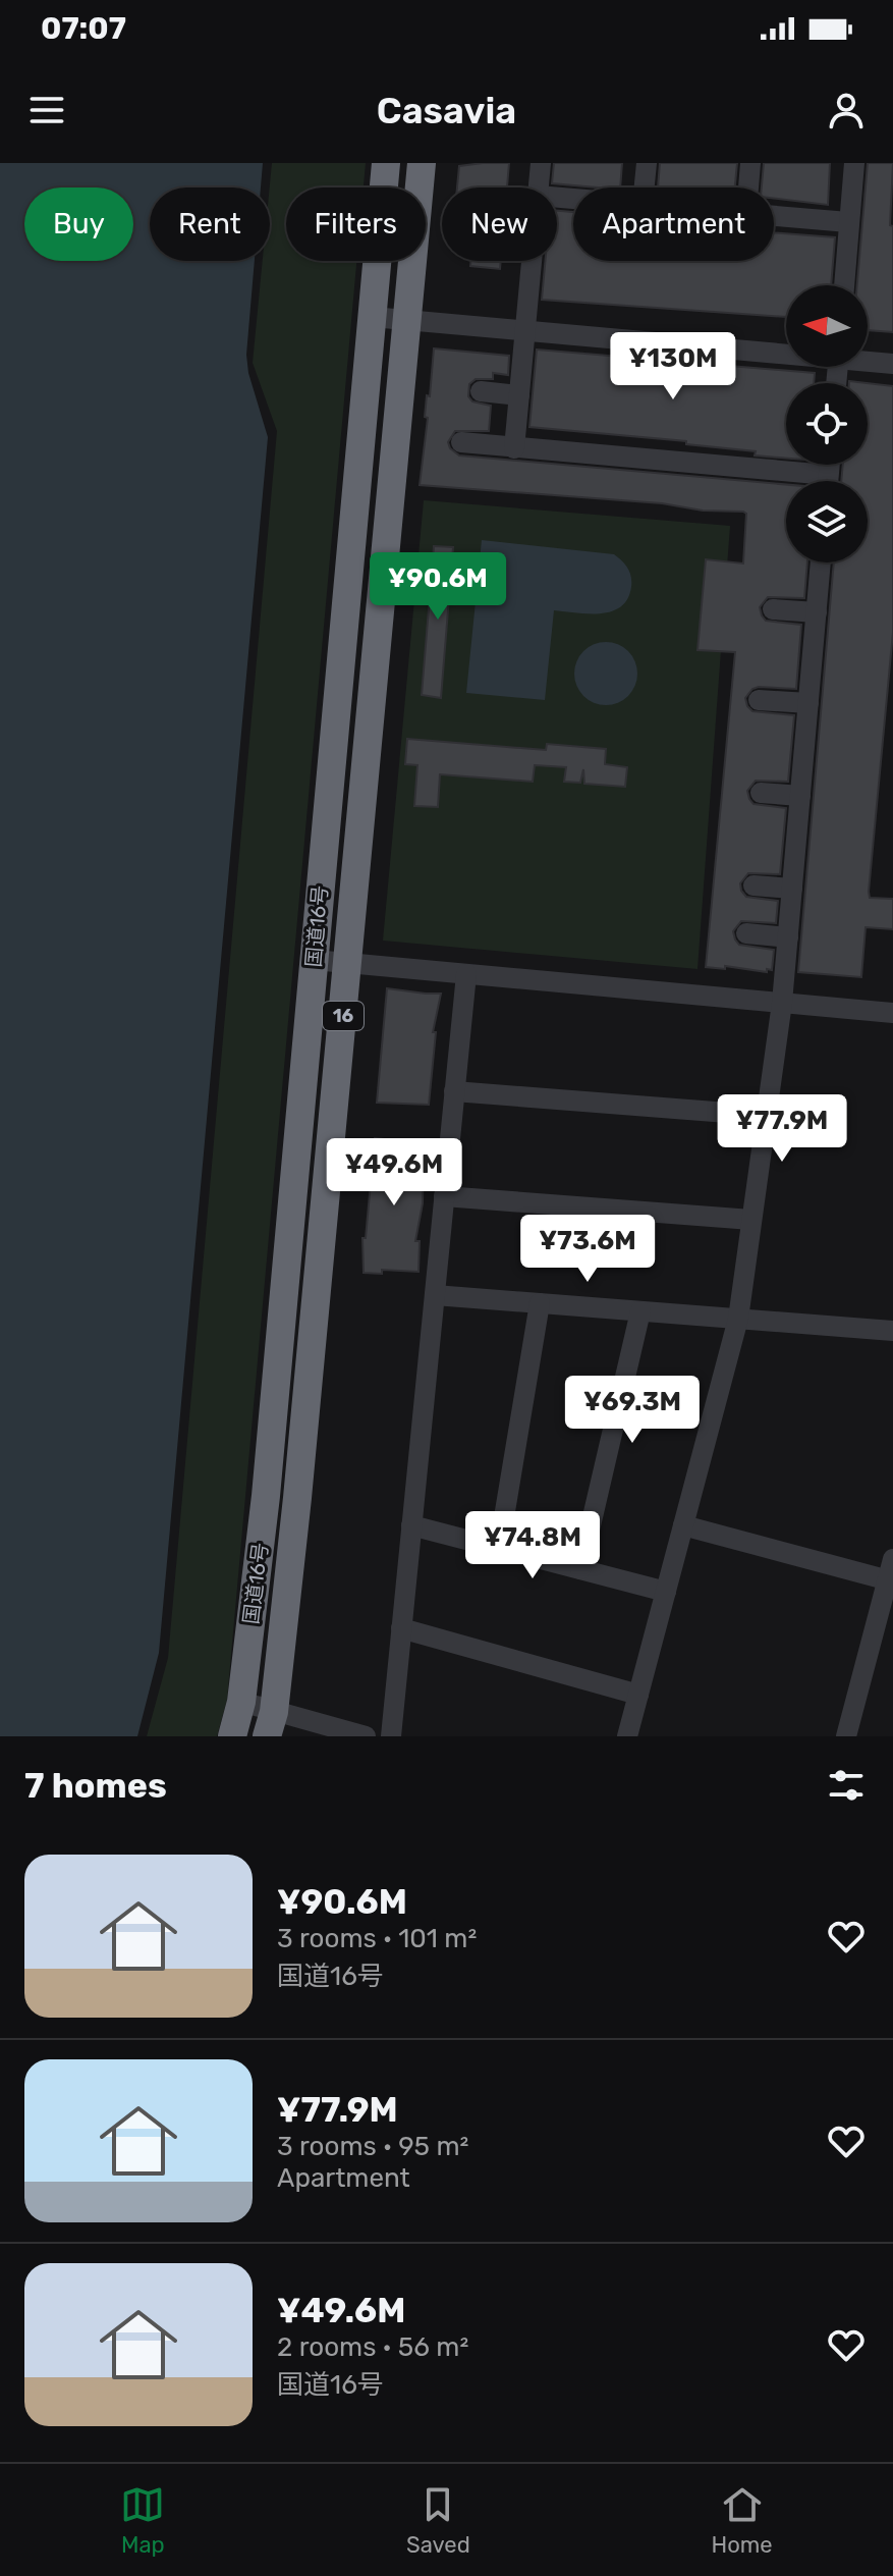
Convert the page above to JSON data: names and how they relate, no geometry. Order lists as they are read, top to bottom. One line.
{"streets":{"highway":["国道16号","16"]},"north":"left","page":{"status":"07:07","header":"Casavia","chip":["Buy","Rent","Filters","New","Apartment"],"price":["¥130M","¥90.6M","¥77.9M","¥49.6M","¥73.6M","¥69.3M","¥74.8M"],"heading":"7 homes","list":[{"name":"¥90.6M","note":"3 rooms · 101 m² · 国道16号"},{"name":"¥77.9M","note":"3 rooms · 95 m² · Apartment"},{"name":"¥49.6M","note":"2 rooms · 56 m² · 国道16号"}],"tabs":["Map","Saved","Home"]}}
